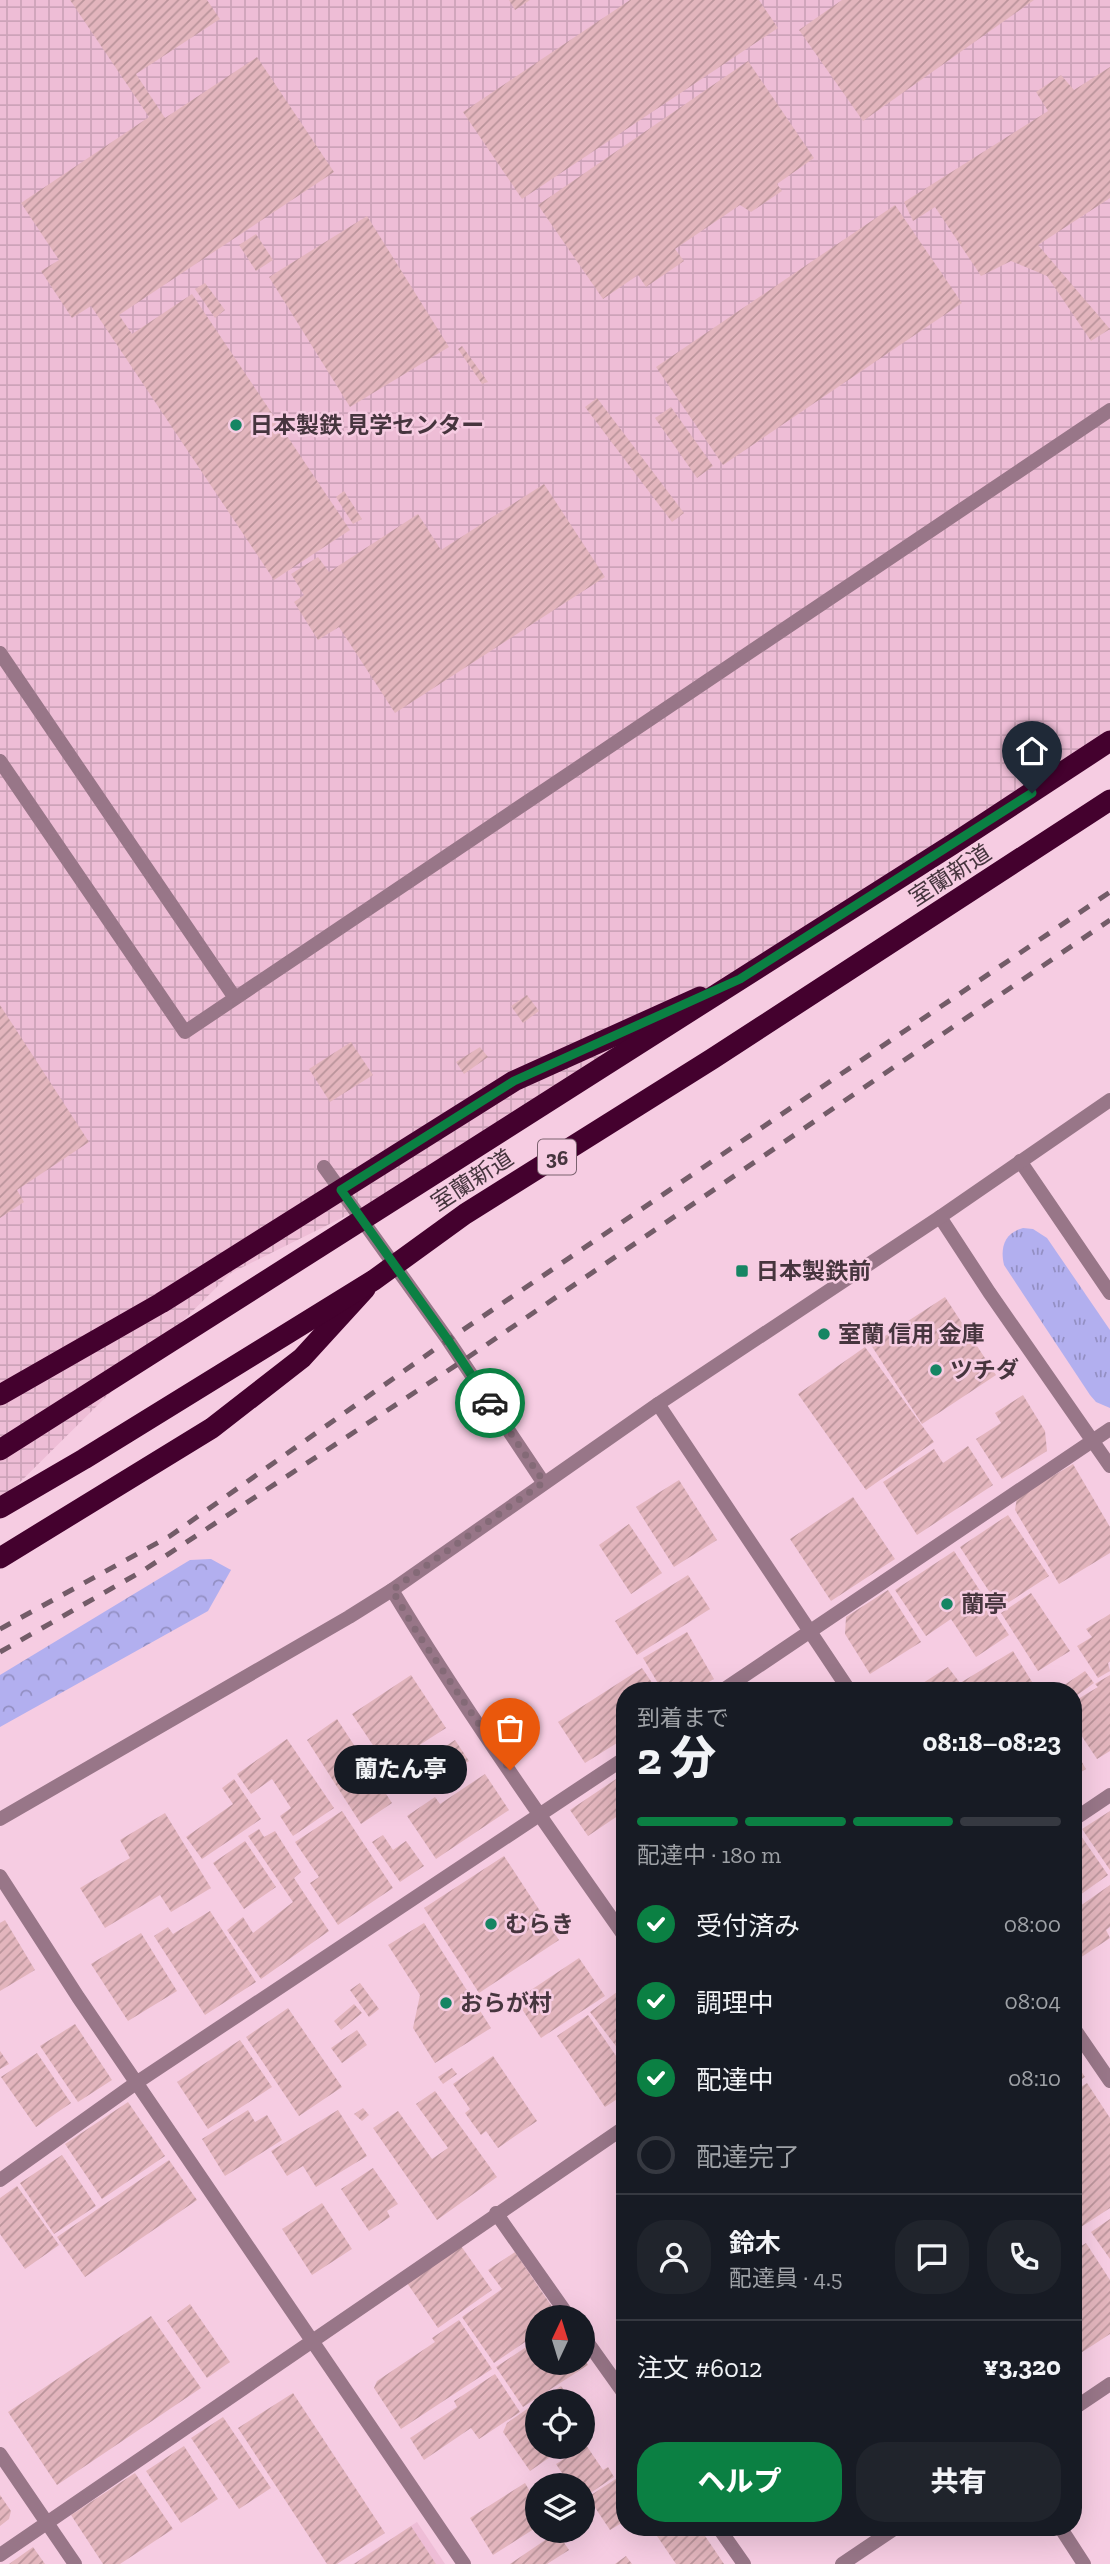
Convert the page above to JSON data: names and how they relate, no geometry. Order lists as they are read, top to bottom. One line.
{"streets":{"highway":["室蘭新道","36"]},"places":{"other":["日本製鉄 見学センター","室蘭 信用 金庫","ツチダ","蘭亭","蘭たん亭","むらき","おらが村"],"transit":["日本製鉄前"]},"north":"top","page":{"heading":["2 分","到着まで","08:18–08:23"],"panel":["鈴木","配達員 · 4.5","注文 #6012","¥3,320"],"bubble":"蘭たん亭","bar":"配達中 · 180 m","list":[["受付済み","08:00"],["調理中","08:04"],["配達中","08:10"],"配達完了"],"buttons":["ヘルプ","共有"]}}
